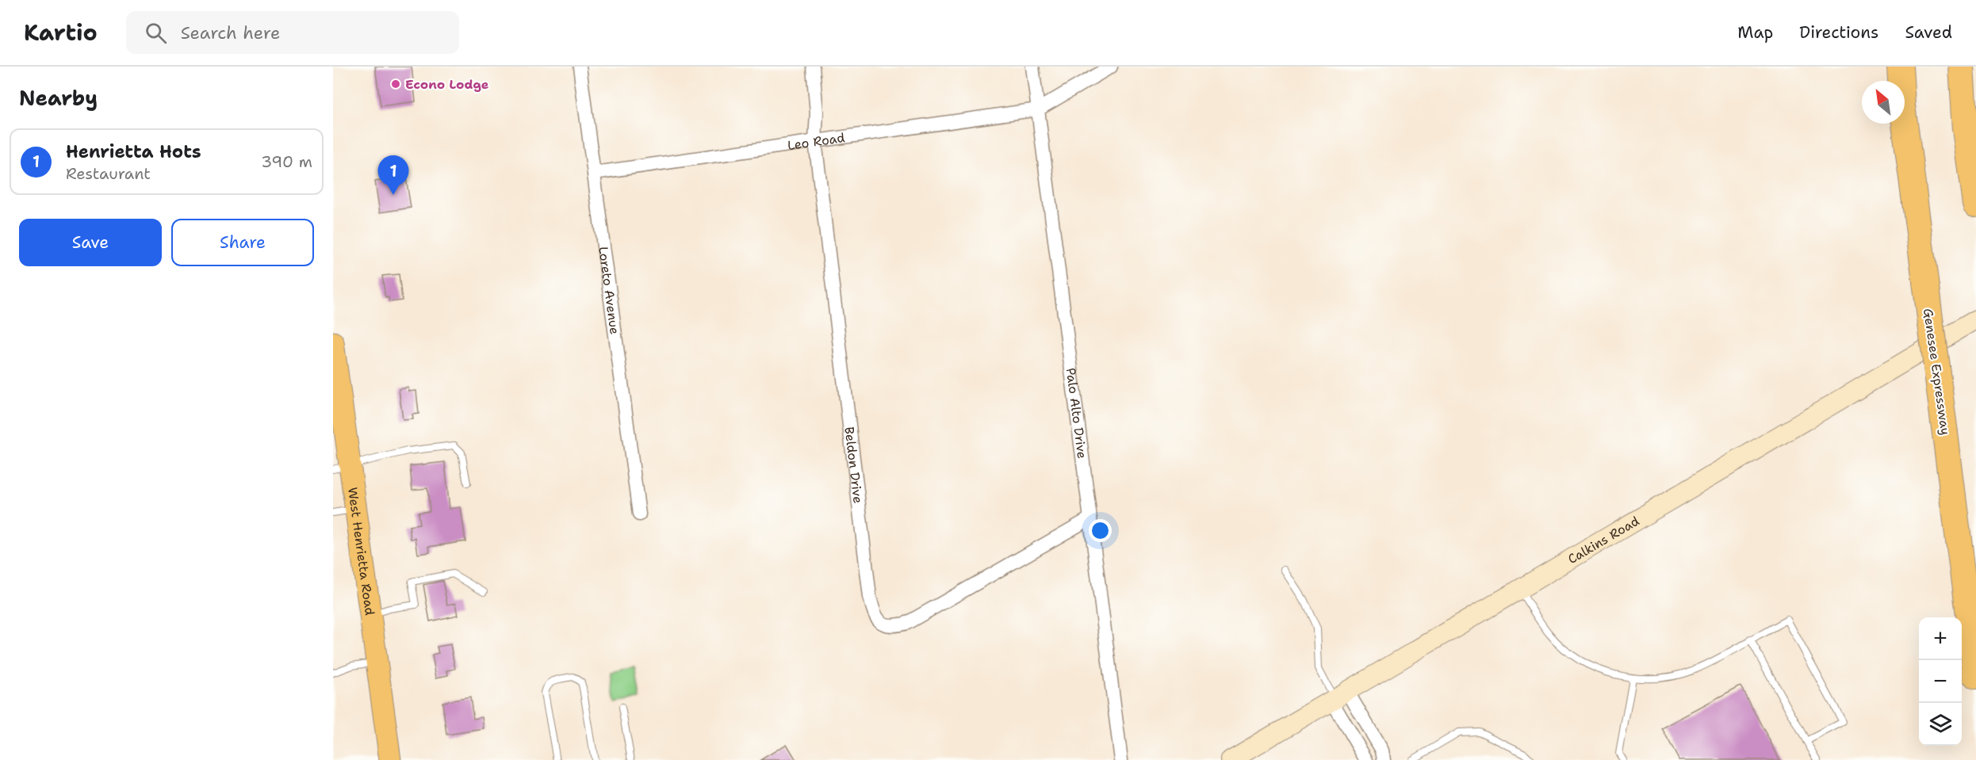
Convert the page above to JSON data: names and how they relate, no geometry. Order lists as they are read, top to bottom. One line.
{"streets":{"highway":["Genesee Expressway"],"main road":["Calkins Road","West Henrietta Road"],"street":["Leo Road","Loreto Avenue","Palo Alto Drive","Beldon Drive"]},"crossings":[["Leo Road","Loreto Avenue"],["Leo Road","Palo Alto Drive"],["Leo Road","Beldon Drive"],["Palo Alto Drive","Beldon Drive"]],"places":["Econo Lodge"],"north":"top left","page":{"header":"Kartio","search":"Search here","nav":["Map","Directions","Saved"],"heading":"Nearby","list":[{"mark":"1","name":"Henrietta Hots","note":"Restaurant","value":"390 m"}],"pins":"1","buttons":["Save","Share"],"map_buttons":["+","−"]}}
